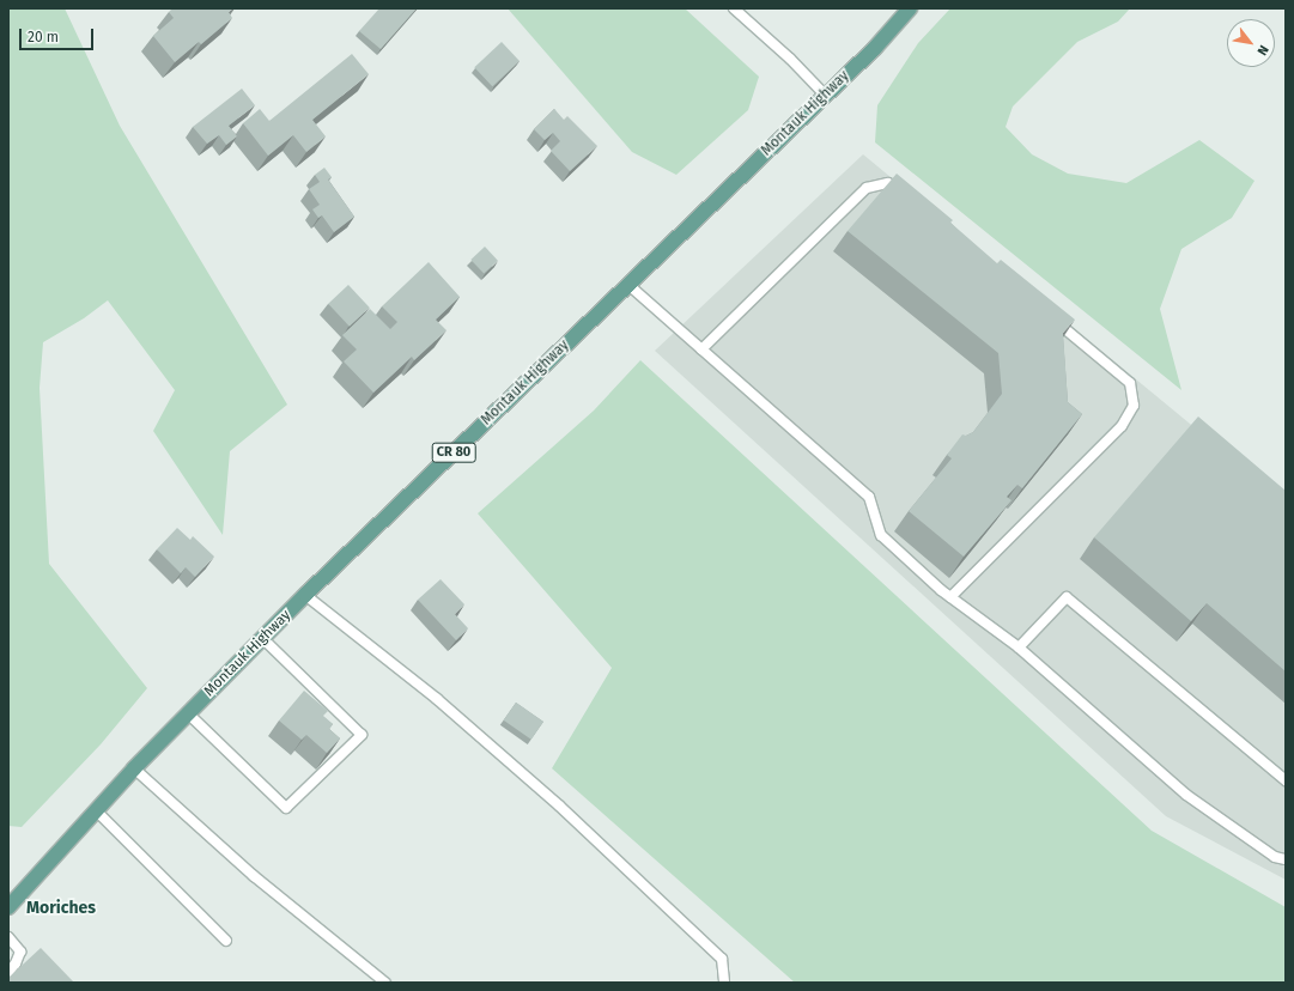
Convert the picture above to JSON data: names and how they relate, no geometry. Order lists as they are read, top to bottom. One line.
{"streets":{"main road":["Montauk Highway","CR 80"]},"districts":["Moriches"],"scale_bar":"20 m","north":"bottom right"}
